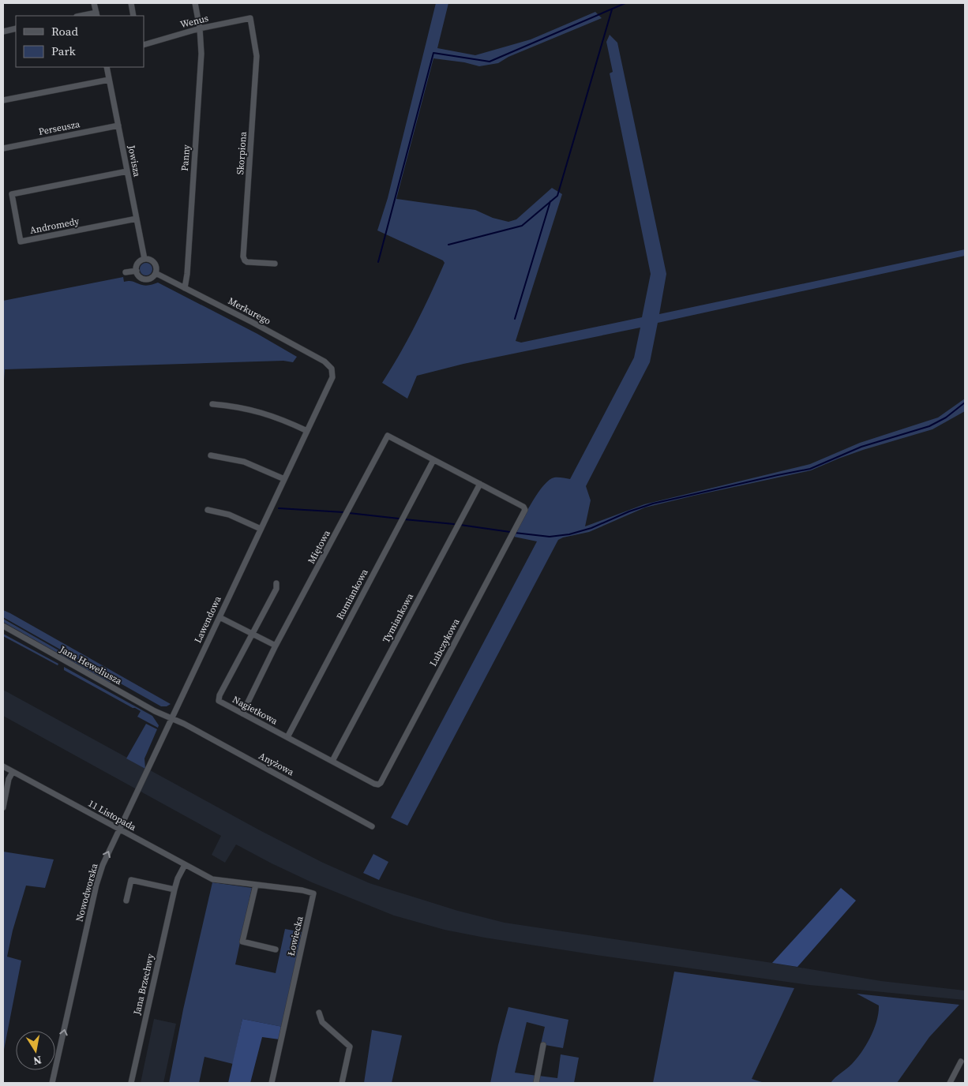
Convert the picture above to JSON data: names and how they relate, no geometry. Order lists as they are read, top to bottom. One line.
{"streets":{"street":["Wenus","Perseusza","Skorpiona","Panny","Jowisza","Andromedy","Merkurego","Miętowa","Rumiankowa","Tymiankowa","Lawendowa","Lubczykowa","Jana Heweliusza","Nagietkowa","Anyżowa","11 Listopada","Nowodworska","Łowiecka","Jana Brzechwy"]},"crossings":[["Wenus","Skorpiona"],["Wenus","Panny"],["Perseusza","Jowisza"],["Panny","Merkurego"],["Jowisza","Andromedy"],["Jowisza","Merkurego"],["Merkurego","Lawendowa"],["Miętowa","Rumiankowa"],["Miętowa","Lubczykowa"],["Miętowa","Nagietkowa"],["Rumiankowa","Lubczykowa"],["Rumiankowa","Nagietkowa"],["Tymiankowa","Lubczykowa"],["Lawendowa","Jana Heweliusza"],["Lawendowa","Anyżowa"],["Lawendowa","Nowodworska"],["Lubczykowa","Nagietkowa"],["Jana Heweliusza","Anyżowa"],["Jana Heweliusza","Nowodworska"],["Anyżowa","Nowodworska"],["11 Listopada","Nowodworska"],["11 Listopada","Łowiecka"],["11 Listopada","Jana Brzechwy"]],"one_way":["Nowodworska"],"legend":["Road","Park"],"north":"bottom"}
